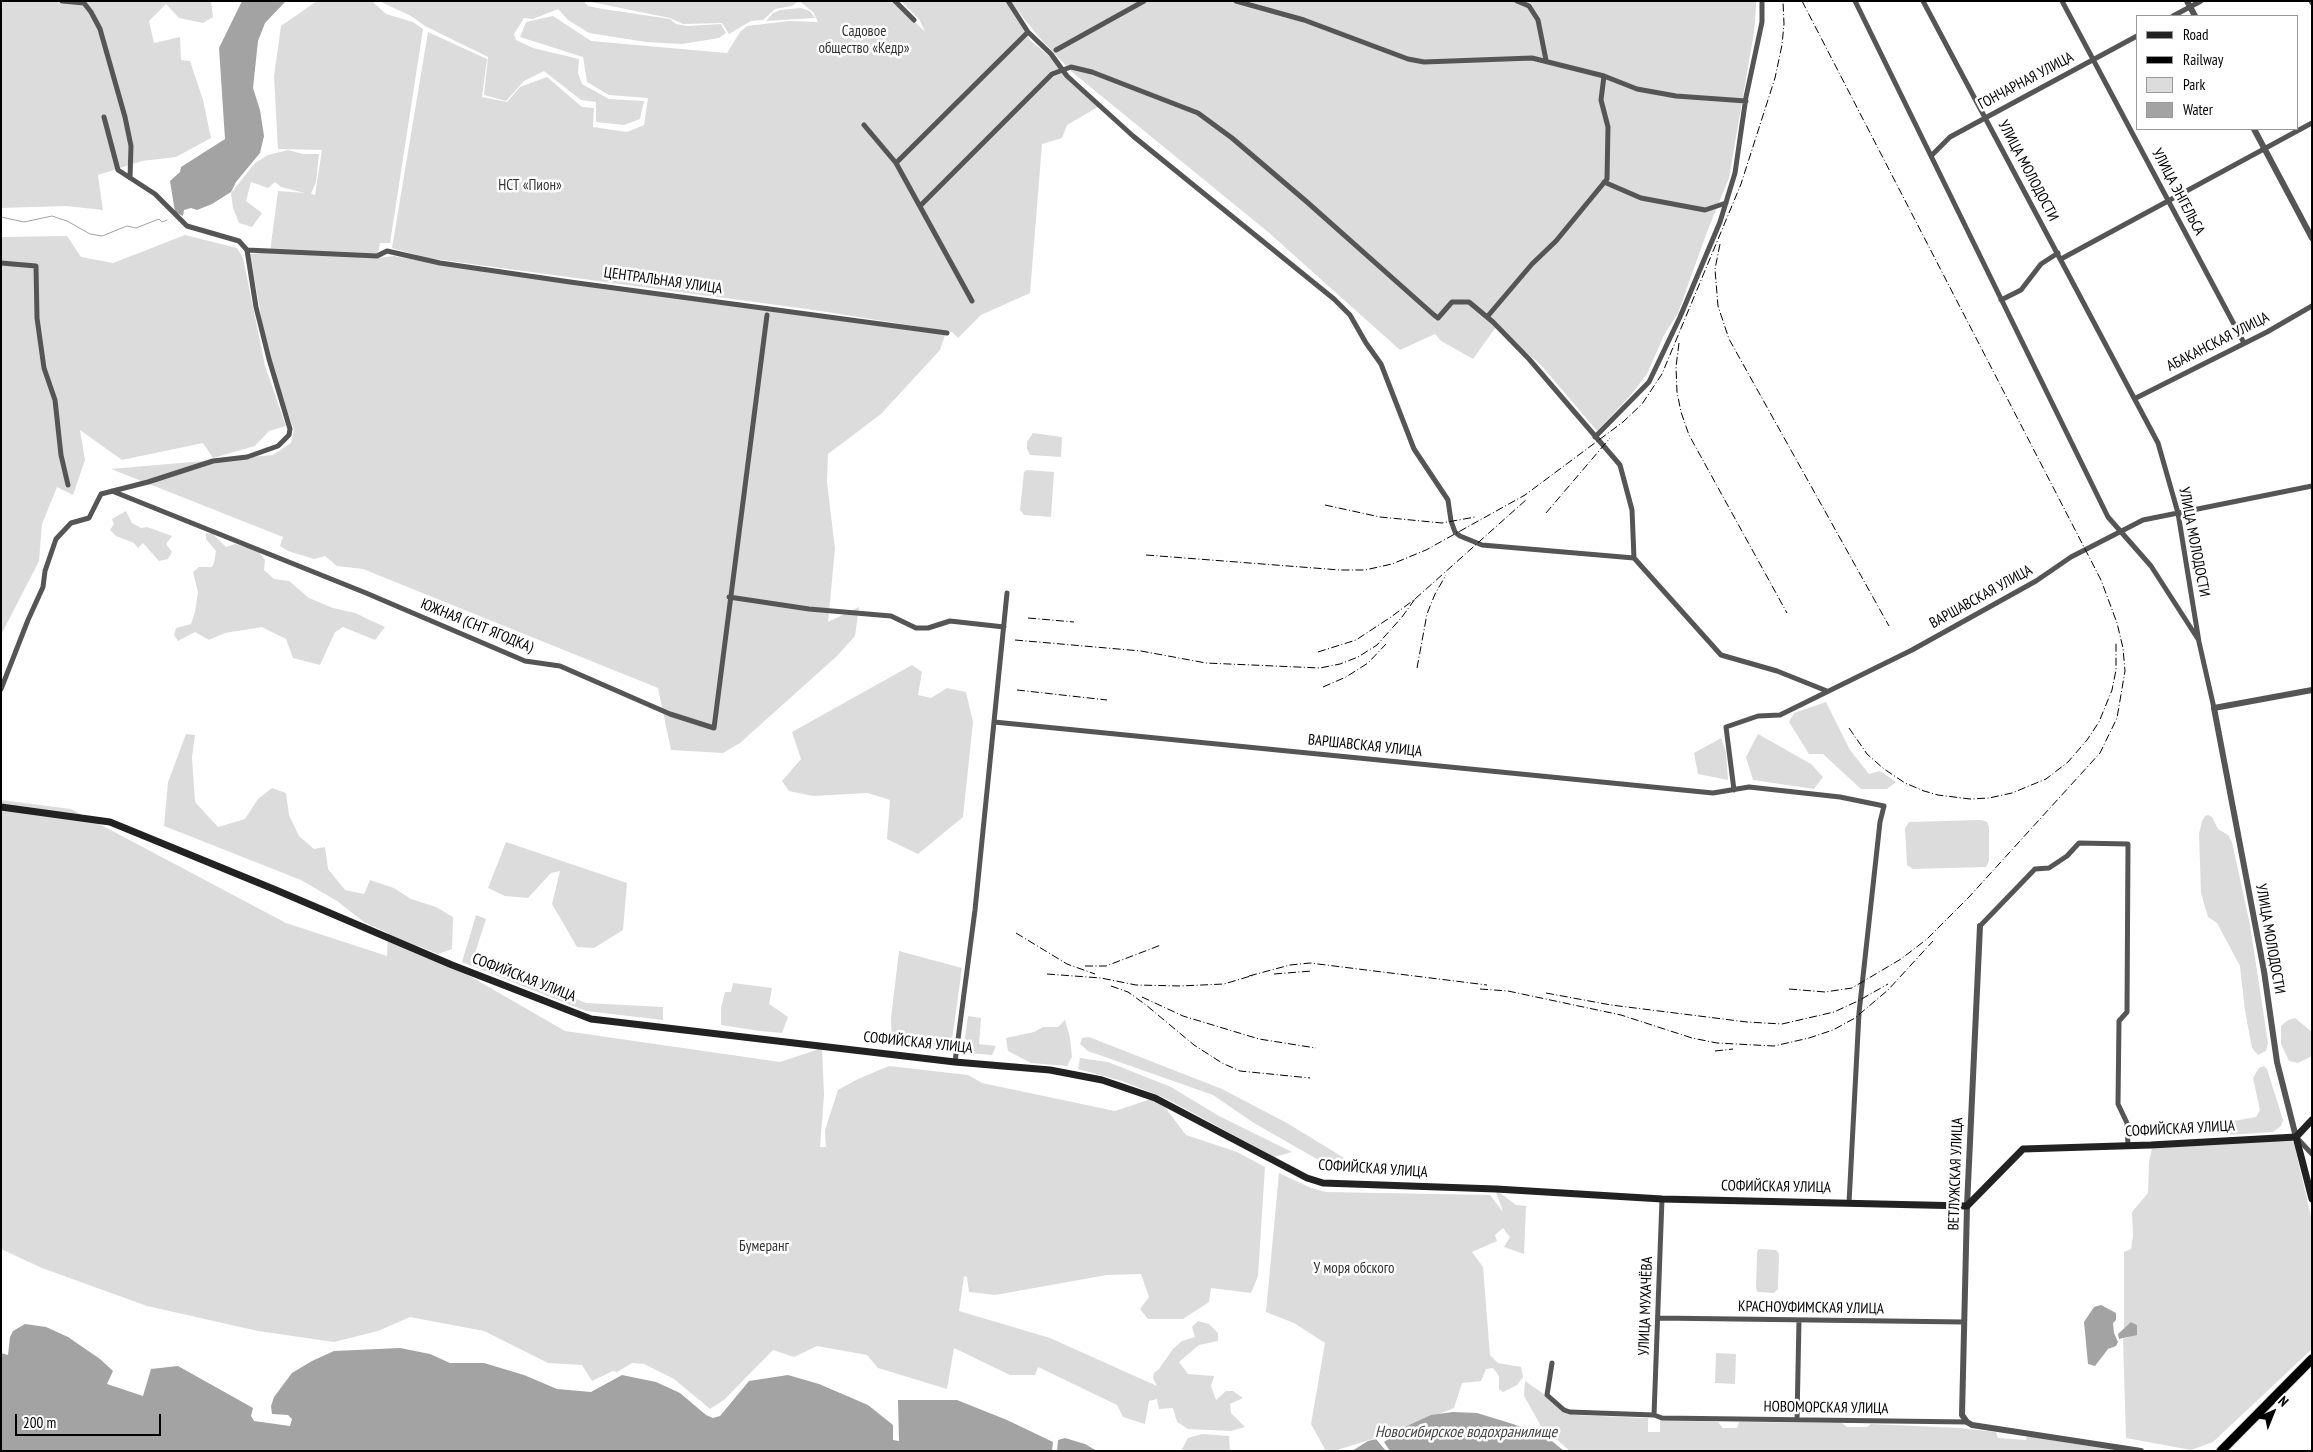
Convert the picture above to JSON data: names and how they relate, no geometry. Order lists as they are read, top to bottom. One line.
{"streets":{"main road":["СОФИЙСКАЯ УЛИЦА"],"street":["ГОНЧАРНАЯ УЛИЦА","УЛИЦА МОЛОДОСТИ","УЛИЦА ЭНГЕЛЬСА","ЦЕНТРАЛЬНАЯ УЛИЦА","АБАКАНСКАЯ УЛИЦА","ВАРШАВСКАЯ УЛИЦА","ЮЖНАЯ (СНТ ЯГОДКА)","ВЕТЛУЖСКАЯ УЛИЦА","УЛИЦА МУХАЧЁВА","КРАСНОУФИМСКАЯ УЛИЦА","НОВОМОРСКАЯ УЛИЦА"]},"crossings":[["ГОНЧАРНАЯ УЛИЦА","УЛИЦА МОЛОДОСТИ"],["ГОНЧАРНАЯ УЛИЦА","УЛИЦА ЭНГЕЛЬСА"],["УЛИЦА МОЛОДОСТИ","АБАКАНСКАЯ УЛИЦА"],["УЛИЦА МОЛОДОСТИ","ВАРШАВСКАЯ УЛИЦА"],["УЛИЦА МОЛОДОСТИ","СОФИЙСКАЯ УЛИЦА"],["УЛИЦА ЭНГЕЛЬСА","АБАКАНСКАЯ УЛИЦА"],["ВАРШАВСКАЯ УЛИЦА","СОФИЙСКАЯ УЛИЦА"],["СОФИЙСКАЯ УЛИЦА","ВЕТЛУЖСКАЯ УЛИЦА"],["СОФИЙСКАЯ УЛИЦА","УЛИЦА МУХАЧЁВА"],["ВЕТЛУЖСКАЯ УЛИЦА","КРАСНОУФИМСКАЯ УЛИЦА"],["ВЕТЛУЖСКАЯ УЛИЦА","НОВОМОРСКАЯ УЛИЦА"],["УЛИЦА МУХАЧЁВА","КРАСНОУФИМСКАЯ УЛИЦА"],["УЛИЦА МУХАЧЁВА","НОВОМОРСКАЯ УЛИЦА"]],"water":["Новосибирское водохранилище"],"parks":["Садовое общество «Кедр»","НСТ «Пион»","Бумеранг","У моря обского"],"legend":["Road","Railway","Park","Water"],"scale_bar":"200 m","north":"top right"}
